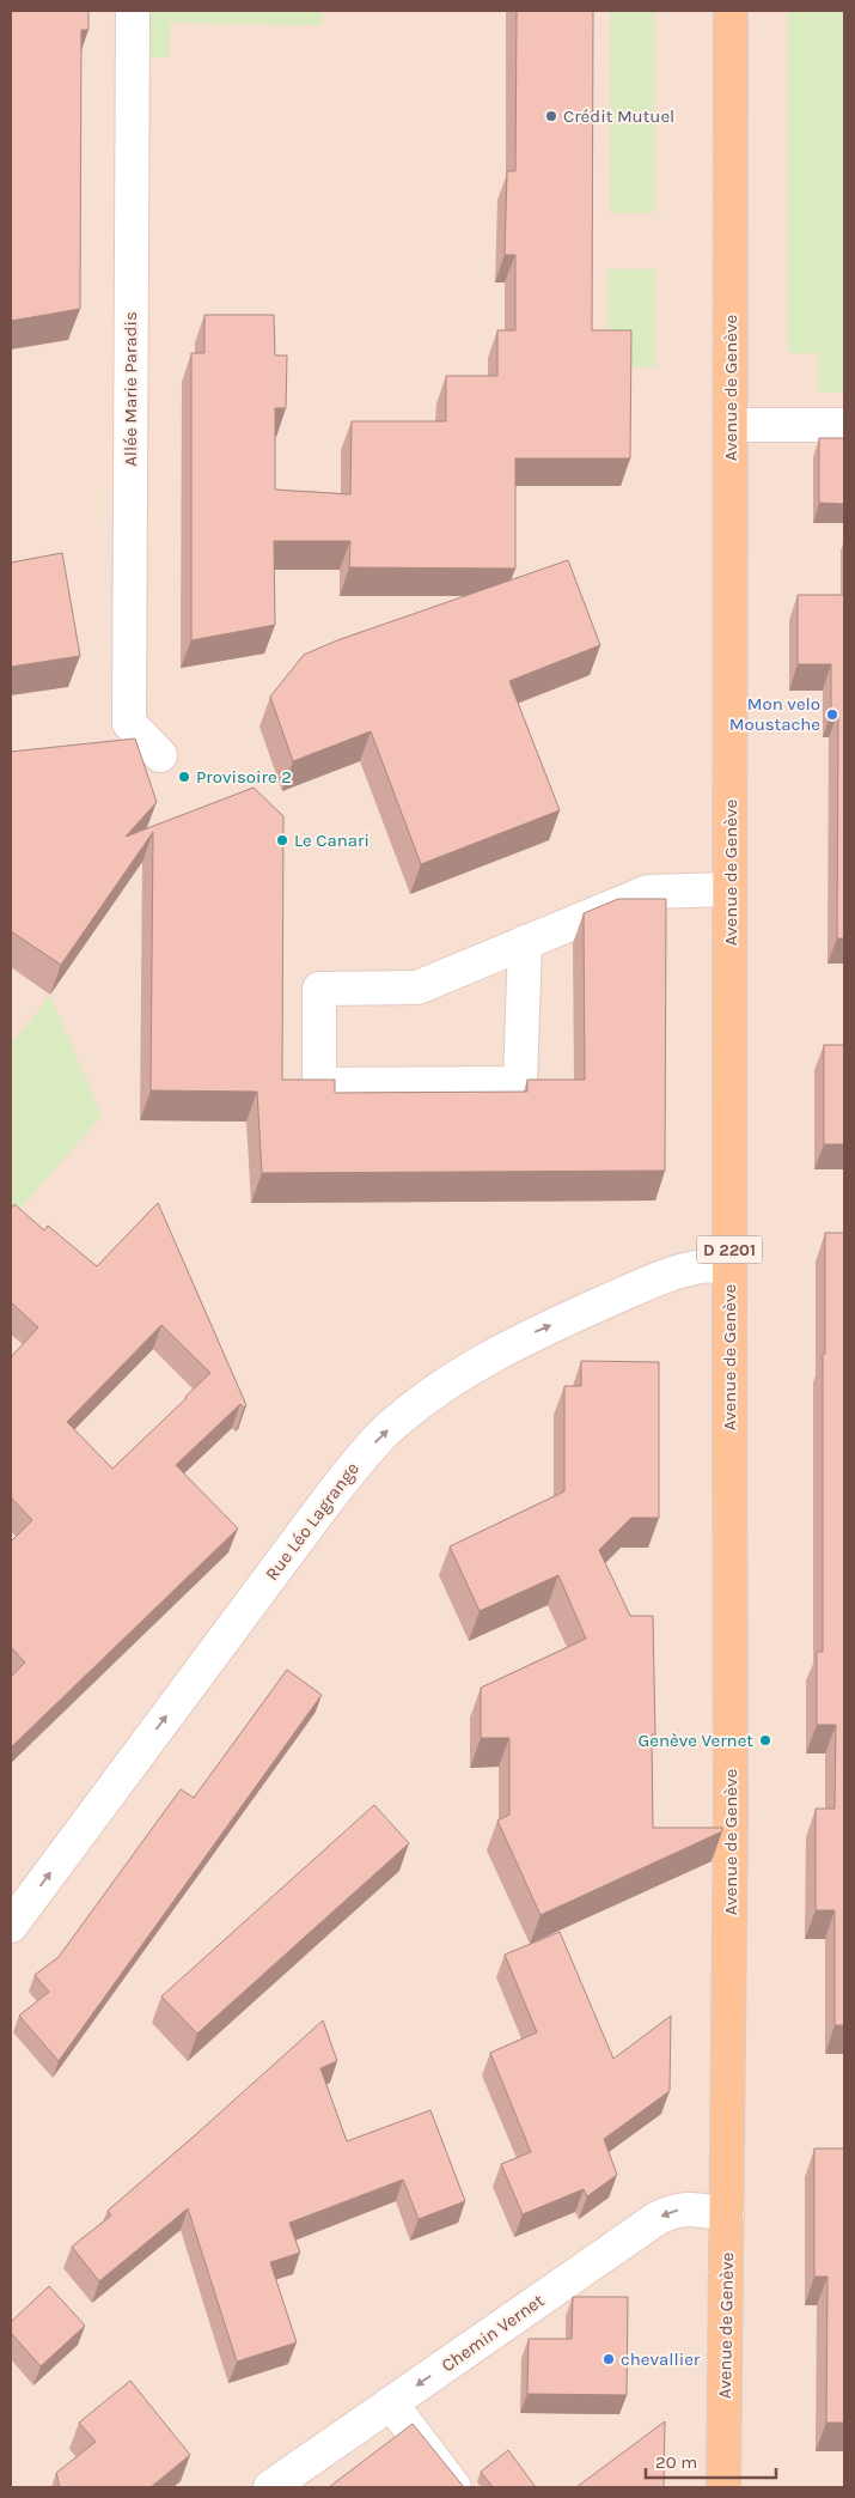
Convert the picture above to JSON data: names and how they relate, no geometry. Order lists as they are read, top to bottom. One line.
{"streets":{"main road":["Avenue de Genève","D 2201"],"street":["Allée Marie Paradis","Rue Léo Lagrange","Chemin Vernet"]},"crossings":[["Avenue de Genève","Rue Léo Lagrange"],["Avenue de Genève","Chemin Vernet"]],"one_way":["Rue Léo Lagrange","Chemin Vernet"],"places":["Crédit Mutuel","Mon velo Moustache","Provisoire 2","Le Canari","Genève Vernet","chevallier"],"scale_bar":"20 m"}
